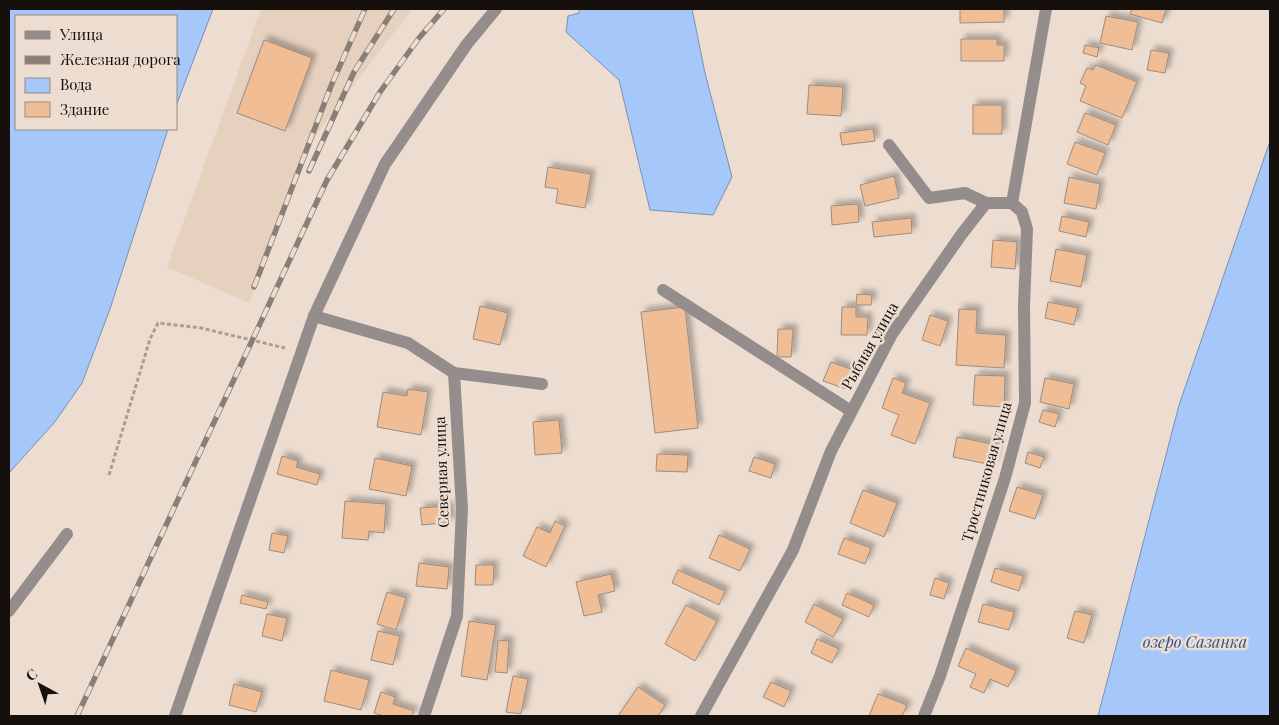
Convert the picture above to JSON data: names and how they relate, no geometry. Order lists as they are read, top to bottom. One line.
{"streets":{"street":["Рыбная улица","Северная улица","Тростниковая улица"]},"water":["озеро Сазанка"],"legend":["Улица","Железная дорога","Вода","Здание"],"north":"top left"}
